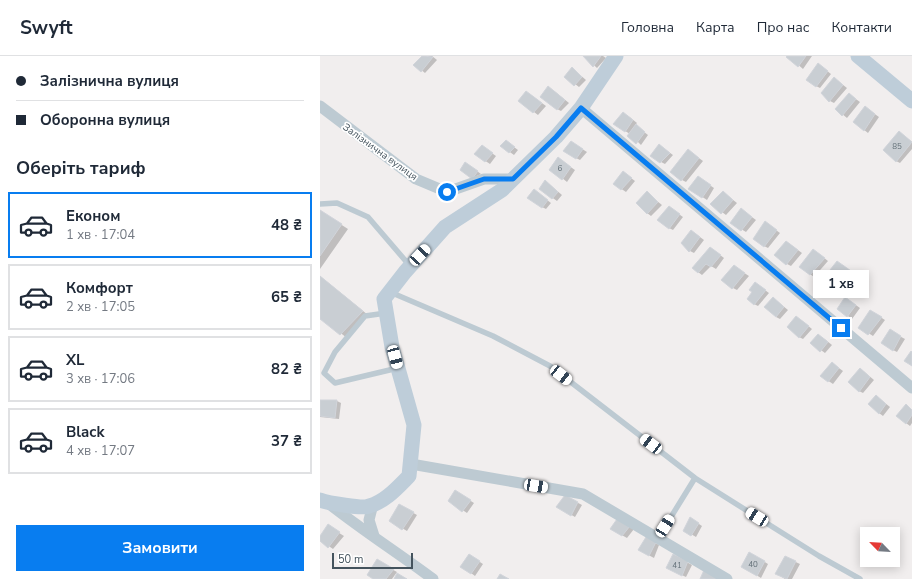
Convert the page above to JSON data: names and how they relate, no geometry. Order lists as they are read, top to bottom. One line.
{"streets":{"street":["Залізнична вулиця"]},"house_numbers":["85","6","40","41"],"scale_bar":"50 m","north":"top left","page":{"header":"Swyft","nav":["Головна","Карта","Про нас","Контакти"],"banner":["Залізнична вулиця","Оборонна вулиця"],"heading":"Оберіть тариф","list":[{"name":"Економ","note":"1 хв · 17:04","value":"48 ₴"},{"name":"Комфорт","note":"2 хв · 17:05","value":"65 ₴"},{"name":"XL","note":"3 хв · 17:06","value":"82 ₴"},{"name":"Black","note":"4 хв · 17:07","value":"37 ₴"}],"bubble":"1 хв","buttons":"Замовити","scale":"50 m"}}
